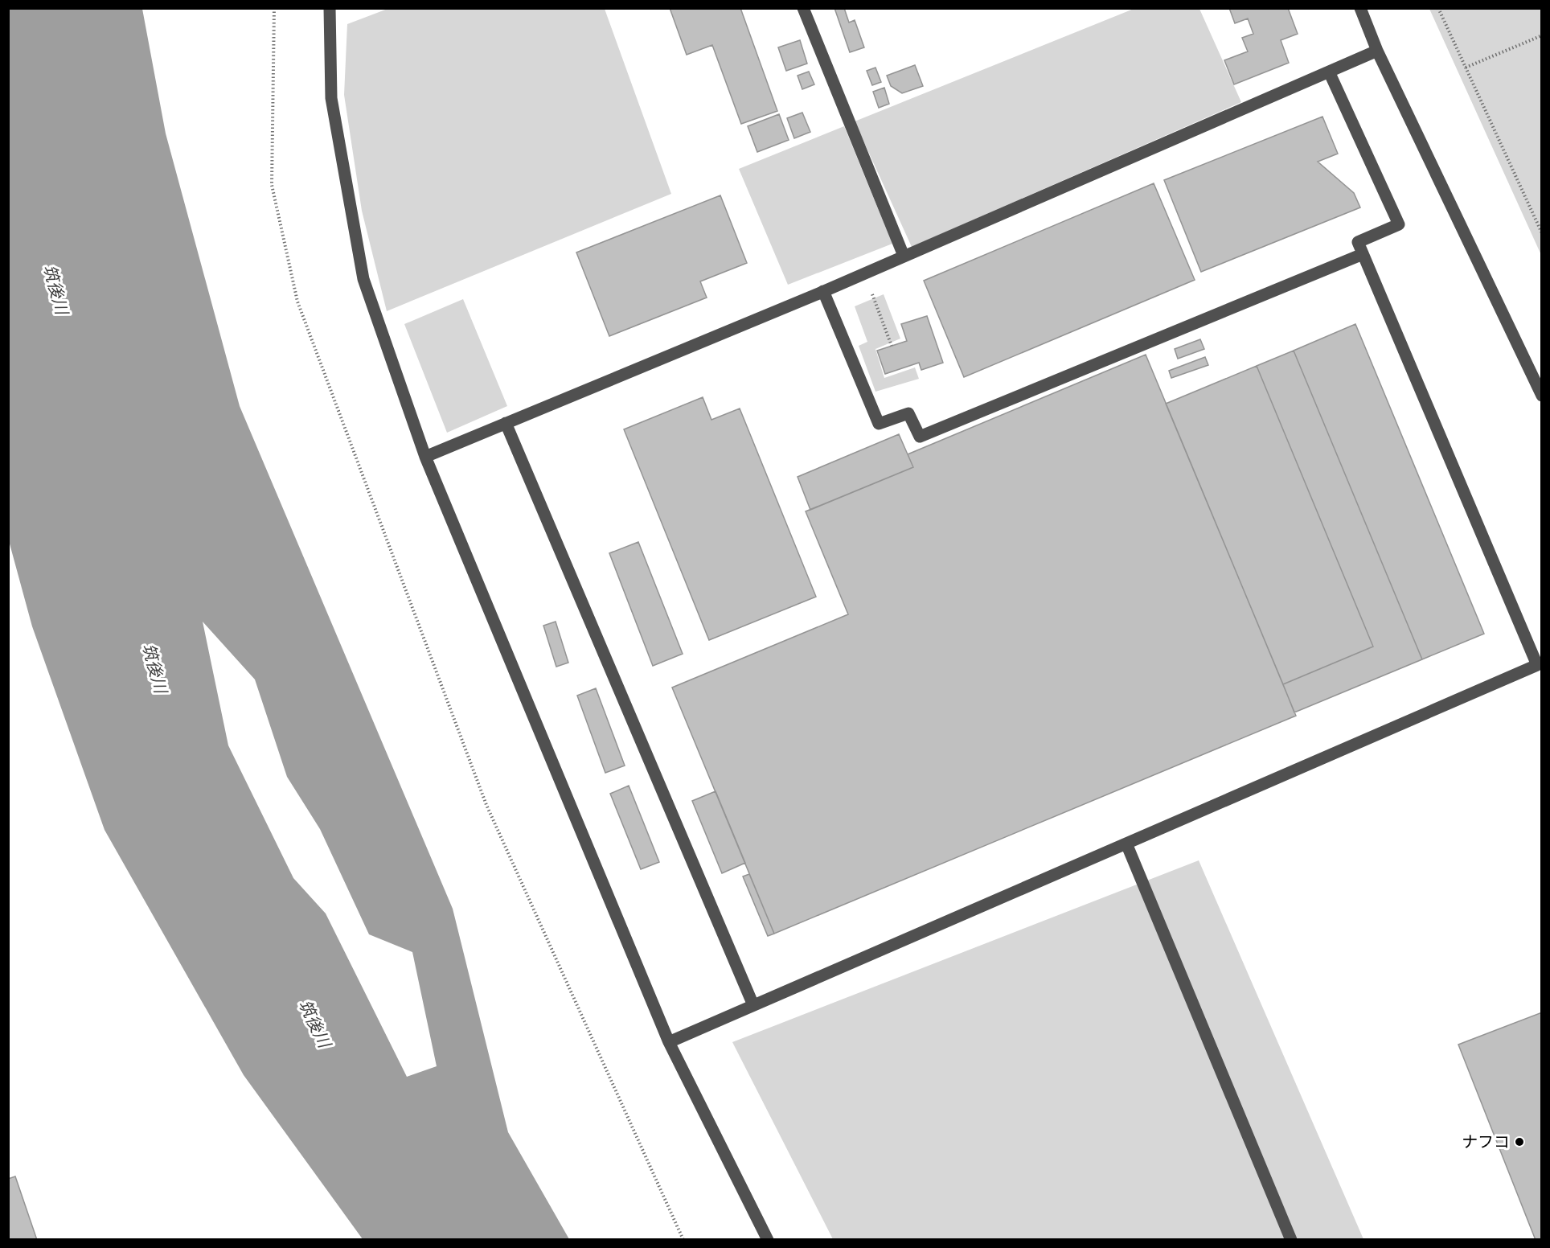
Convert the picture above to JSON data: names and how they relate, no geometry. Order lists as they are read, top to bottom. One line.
{"water":["筑後川"],"places":["ナフコ"]}
